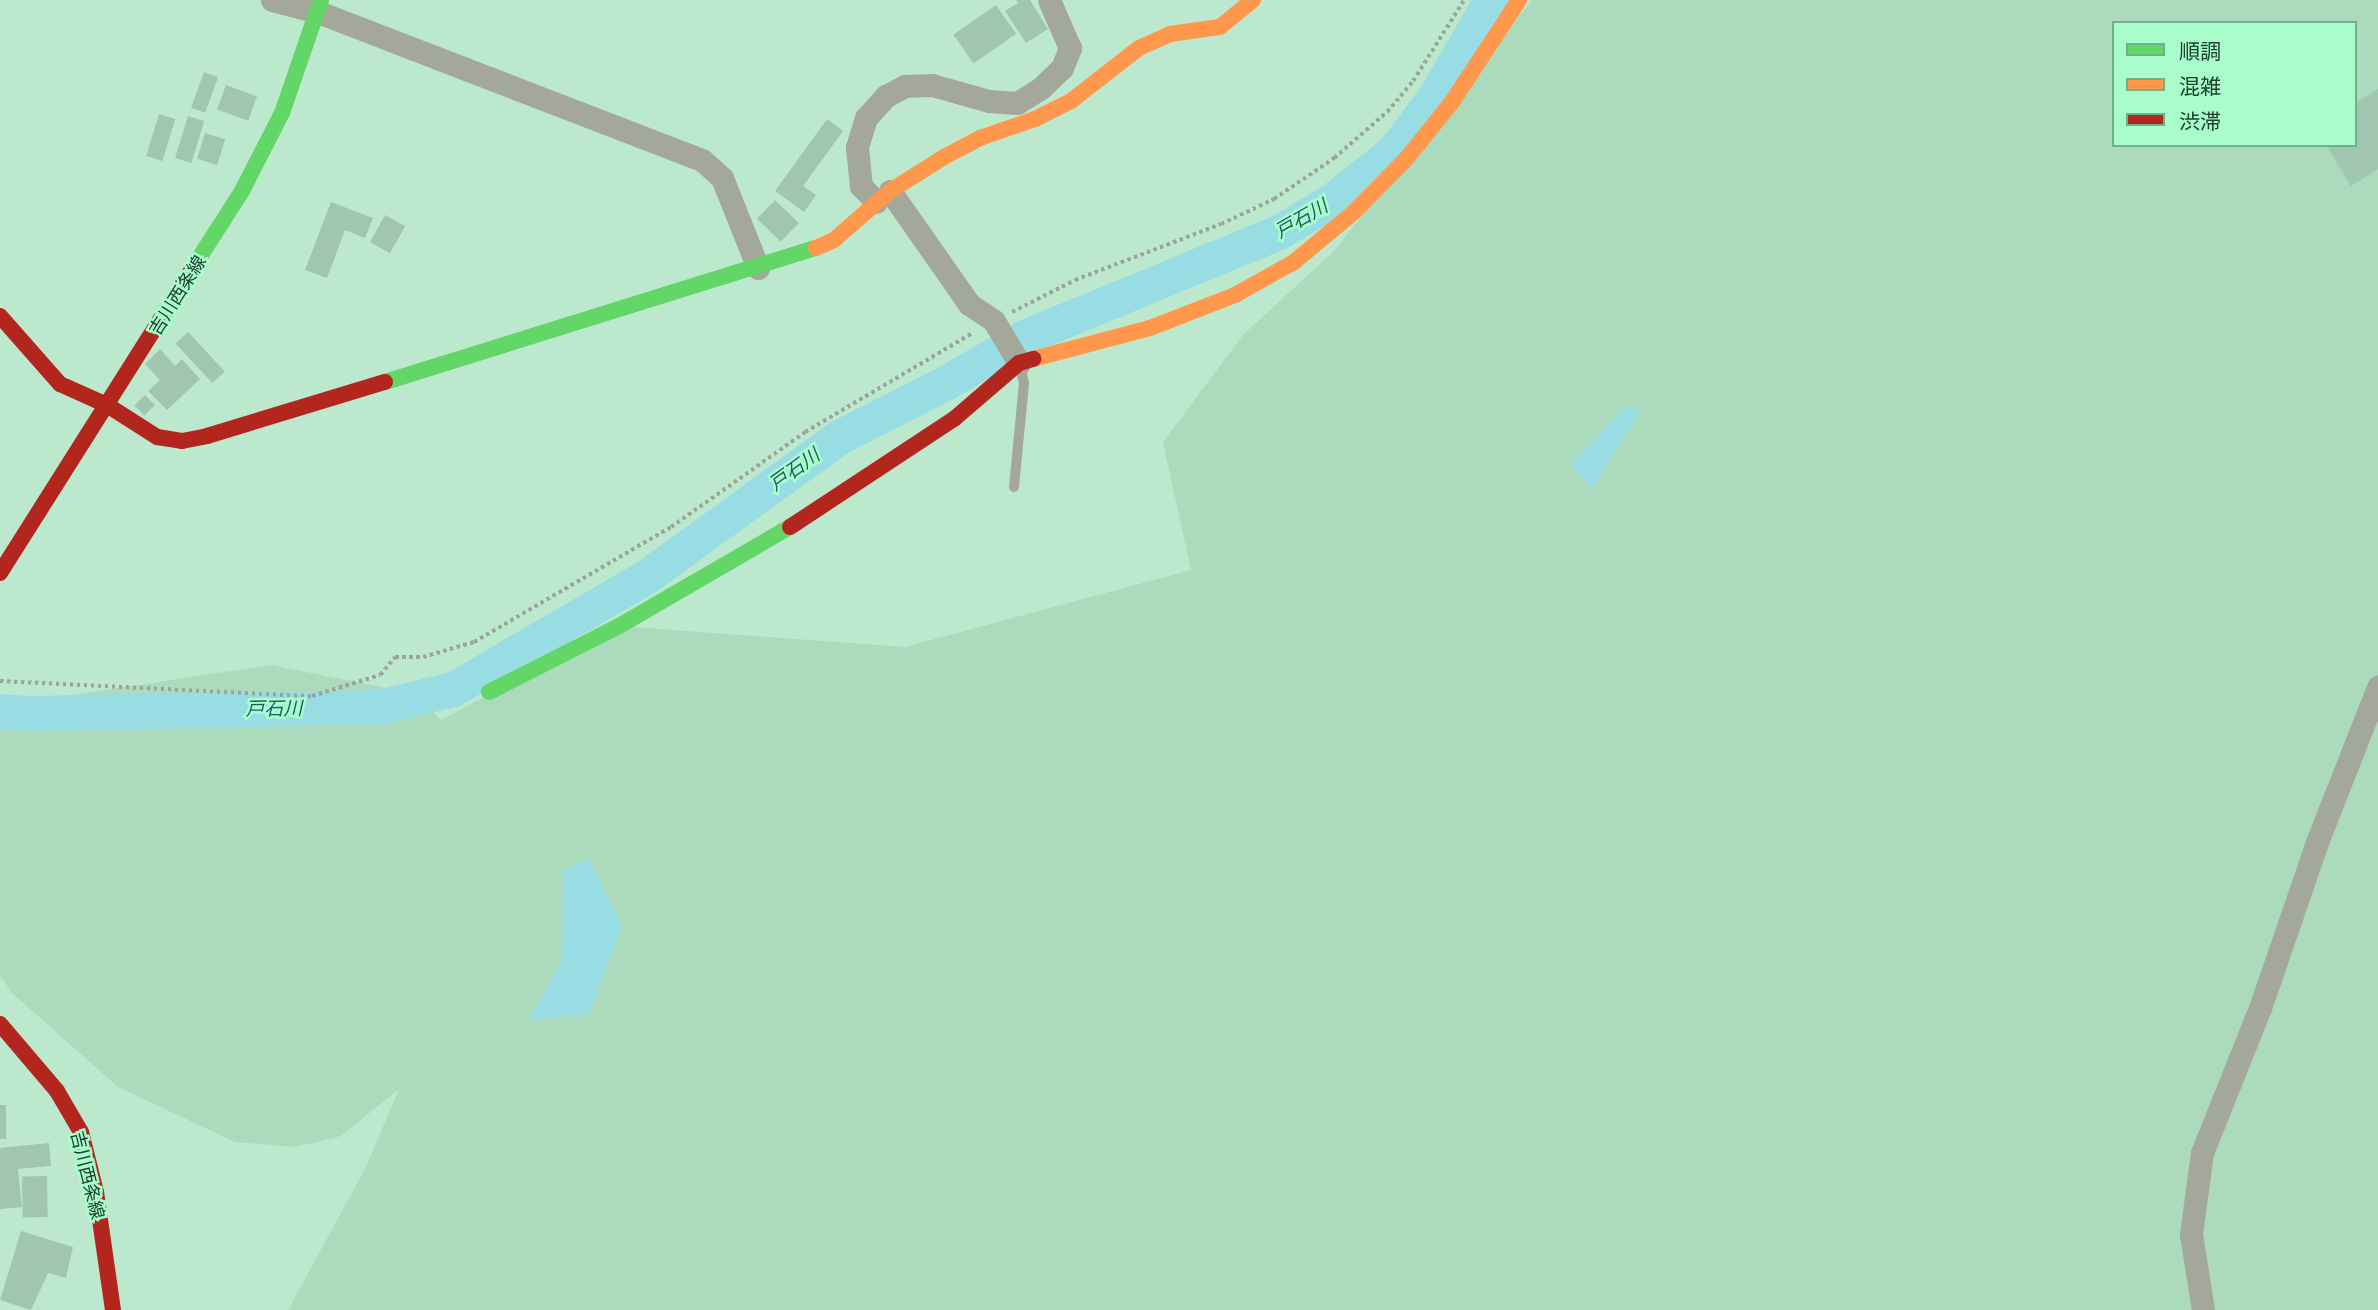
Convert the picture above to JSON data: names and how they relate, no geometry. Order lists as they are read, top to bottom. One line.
{"streets":{"street":["吉川西条線"]},"water":["戸石川"],"legend":["順調","混雑","渋滞"]}
